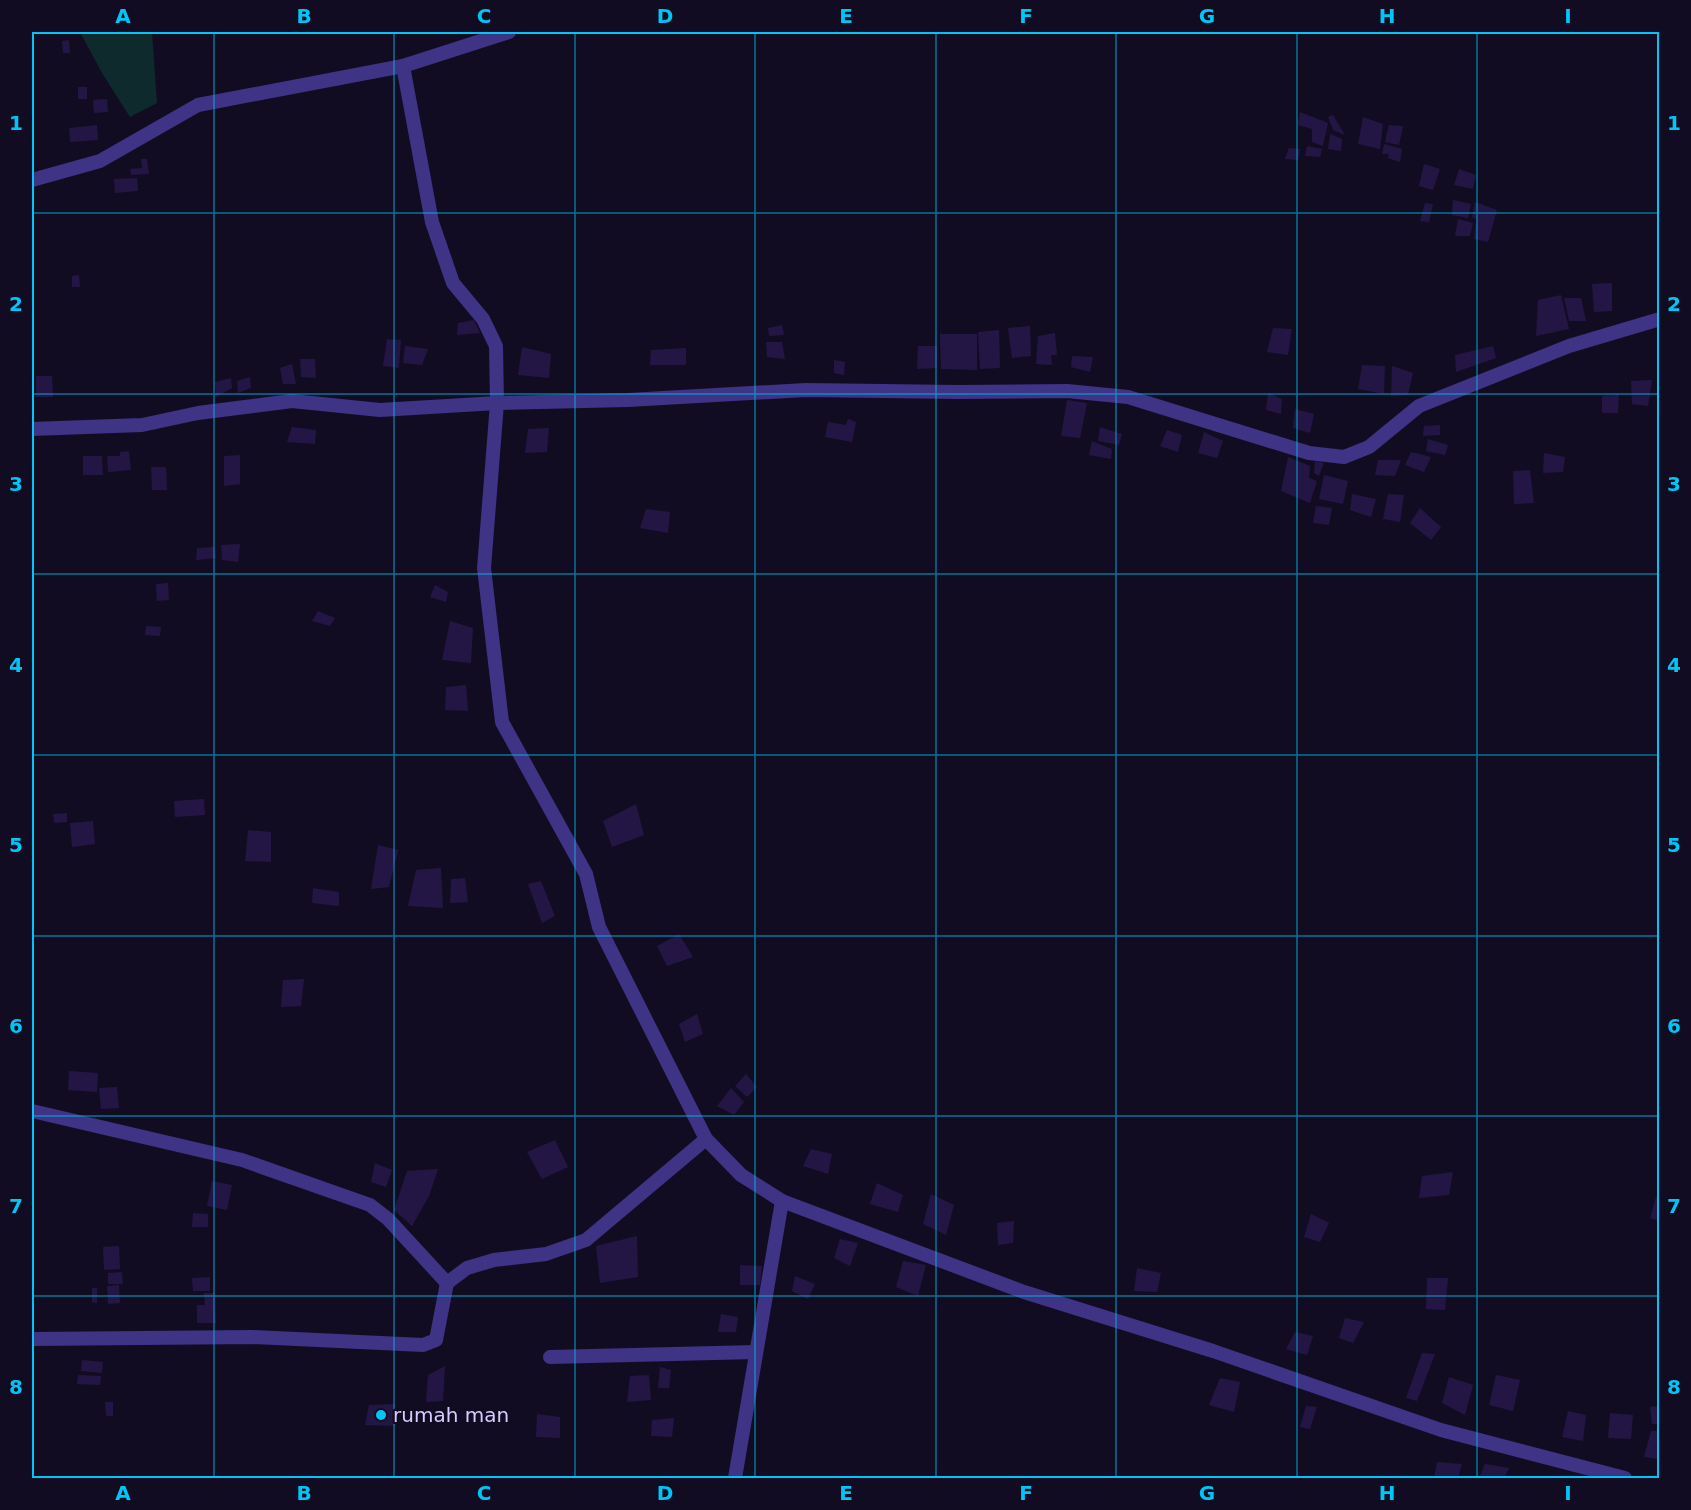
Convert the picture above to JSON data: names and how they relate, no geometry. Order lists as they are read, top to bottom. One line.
{"places":["rumah man"],"grid":{"columns":["A","B","C","D","E","F","G","H","I"],"rows":["1","2","3","4","5","6","7","8"]}}
